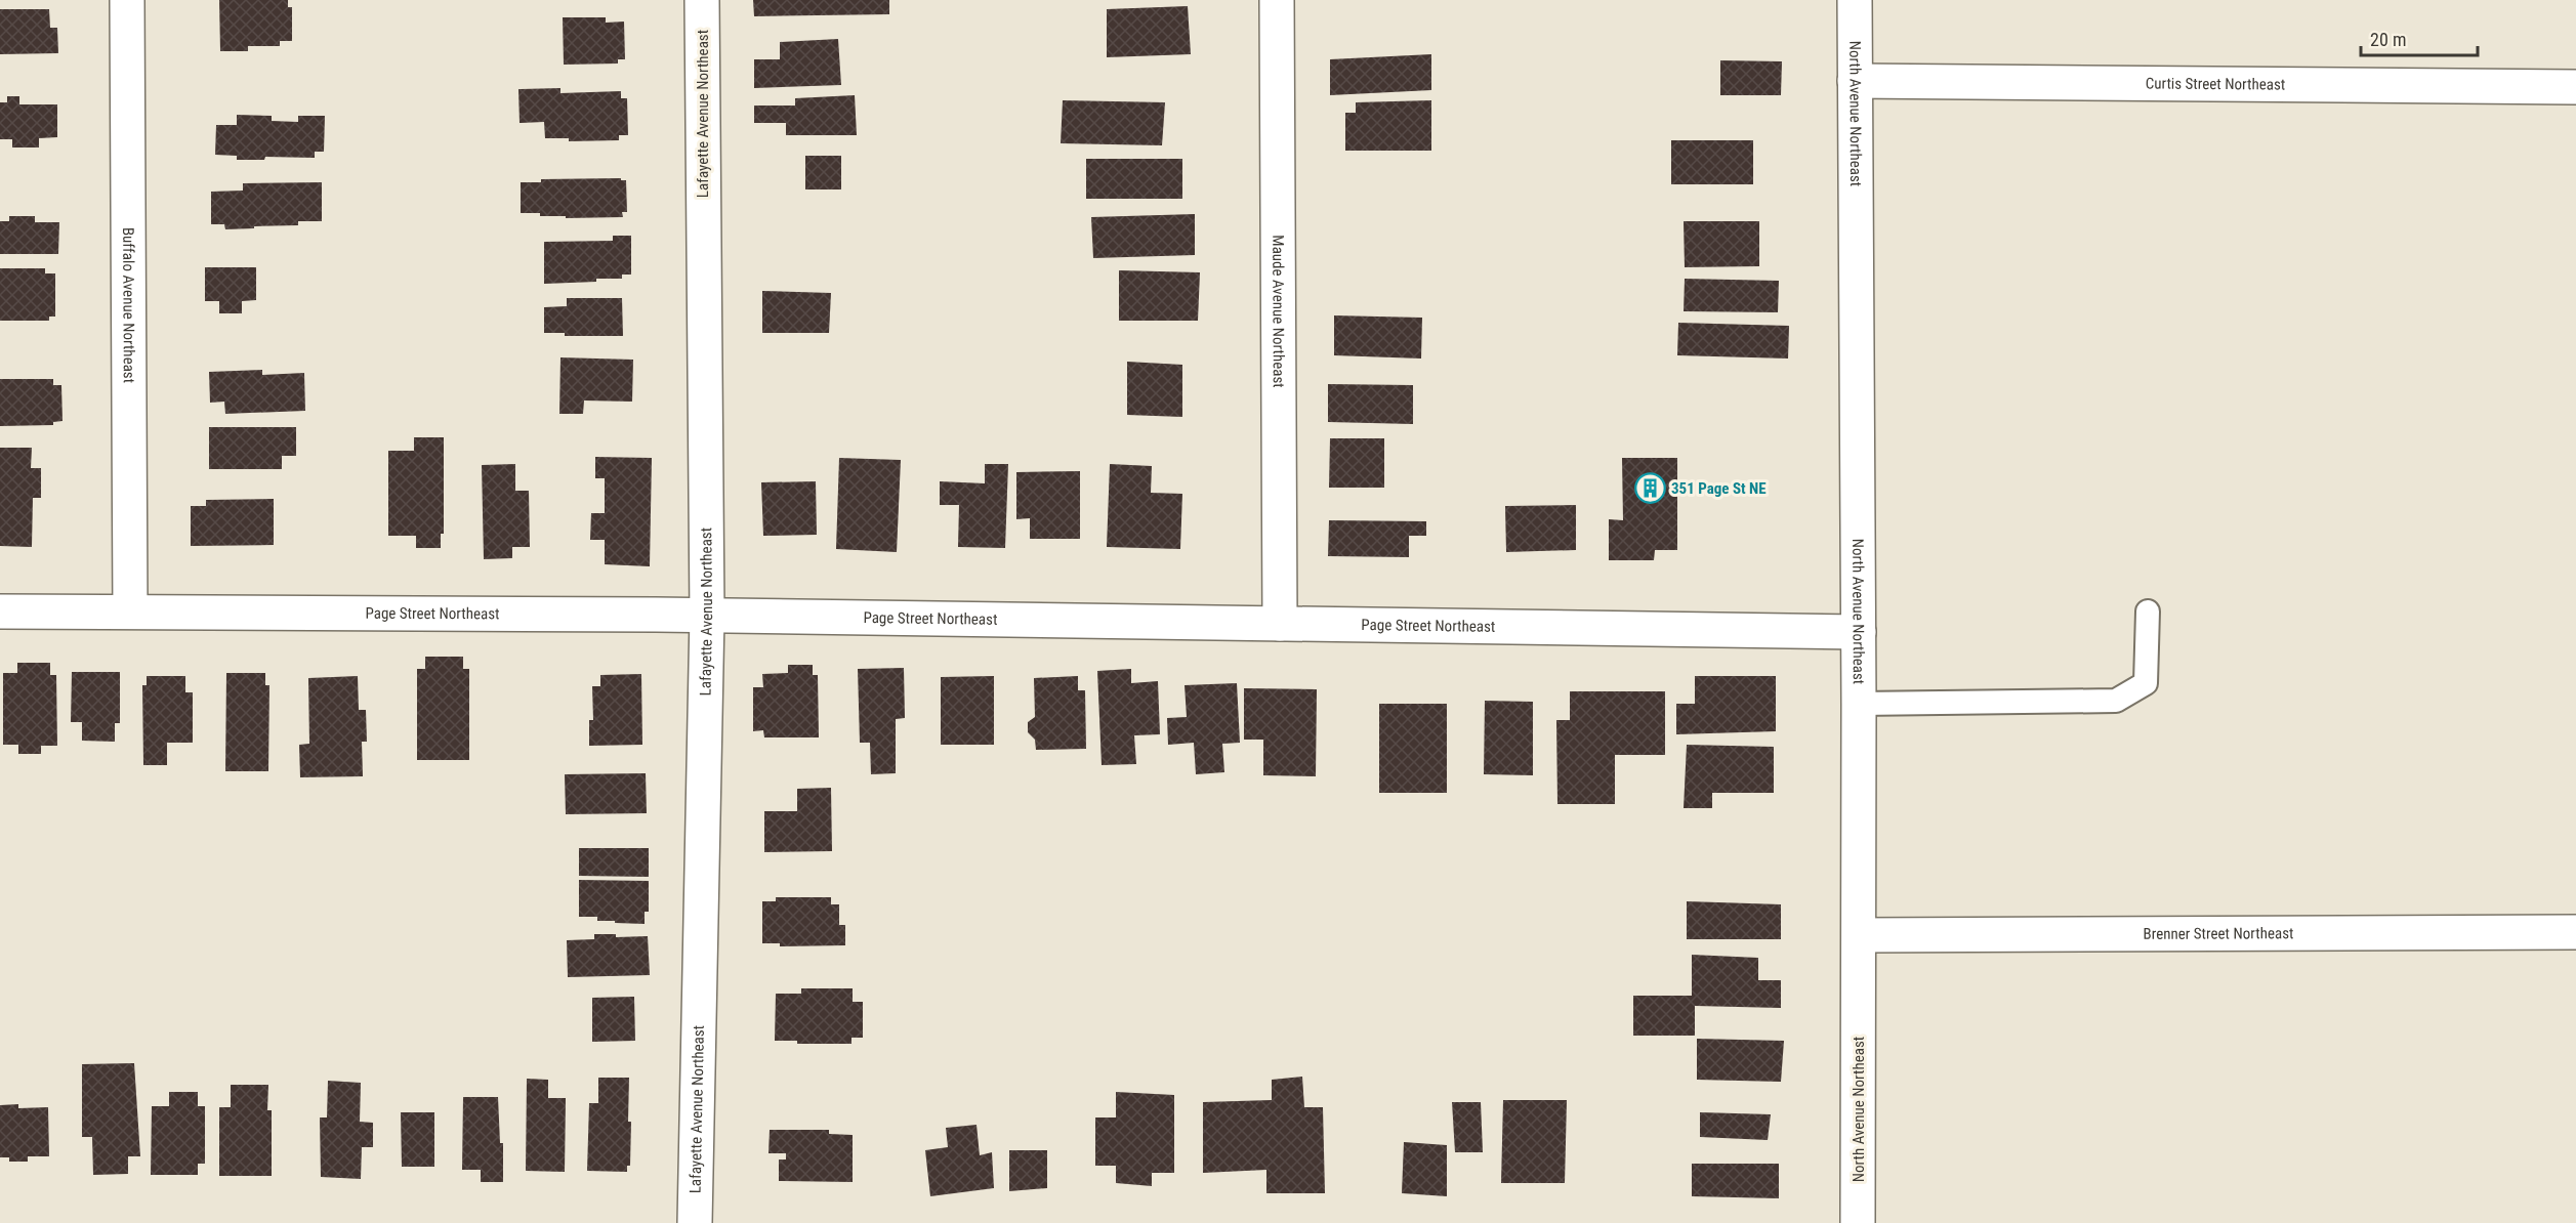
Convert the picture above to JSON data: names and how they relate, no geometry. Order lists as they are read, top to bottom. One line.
{"streets":{"street":["Curtis Street Northeast","Lafayette Avenue Northeast","North Avenue Northeast","Buffalo Avenue Northeast","Maude Avenue Northeast","Page Street Northeast","Brenner Street Northeast"]},"crossings":[["Curtis Street Northeast","North Avenue Northeast"],["Lafayette Avenue Northeast","Page Street Northeast"],["North Avenue Northeast","Page Street Northeast"],["North Avenue Northeast","Brenner Street Northeast"],["Buffalo Avenue Northeast","Page Street Northeast"],["Maude Avenue Northeast","Page Street Northeast"]],"places":{"building":["351 Page St NE"]},"scale_bar":"20 m"}
